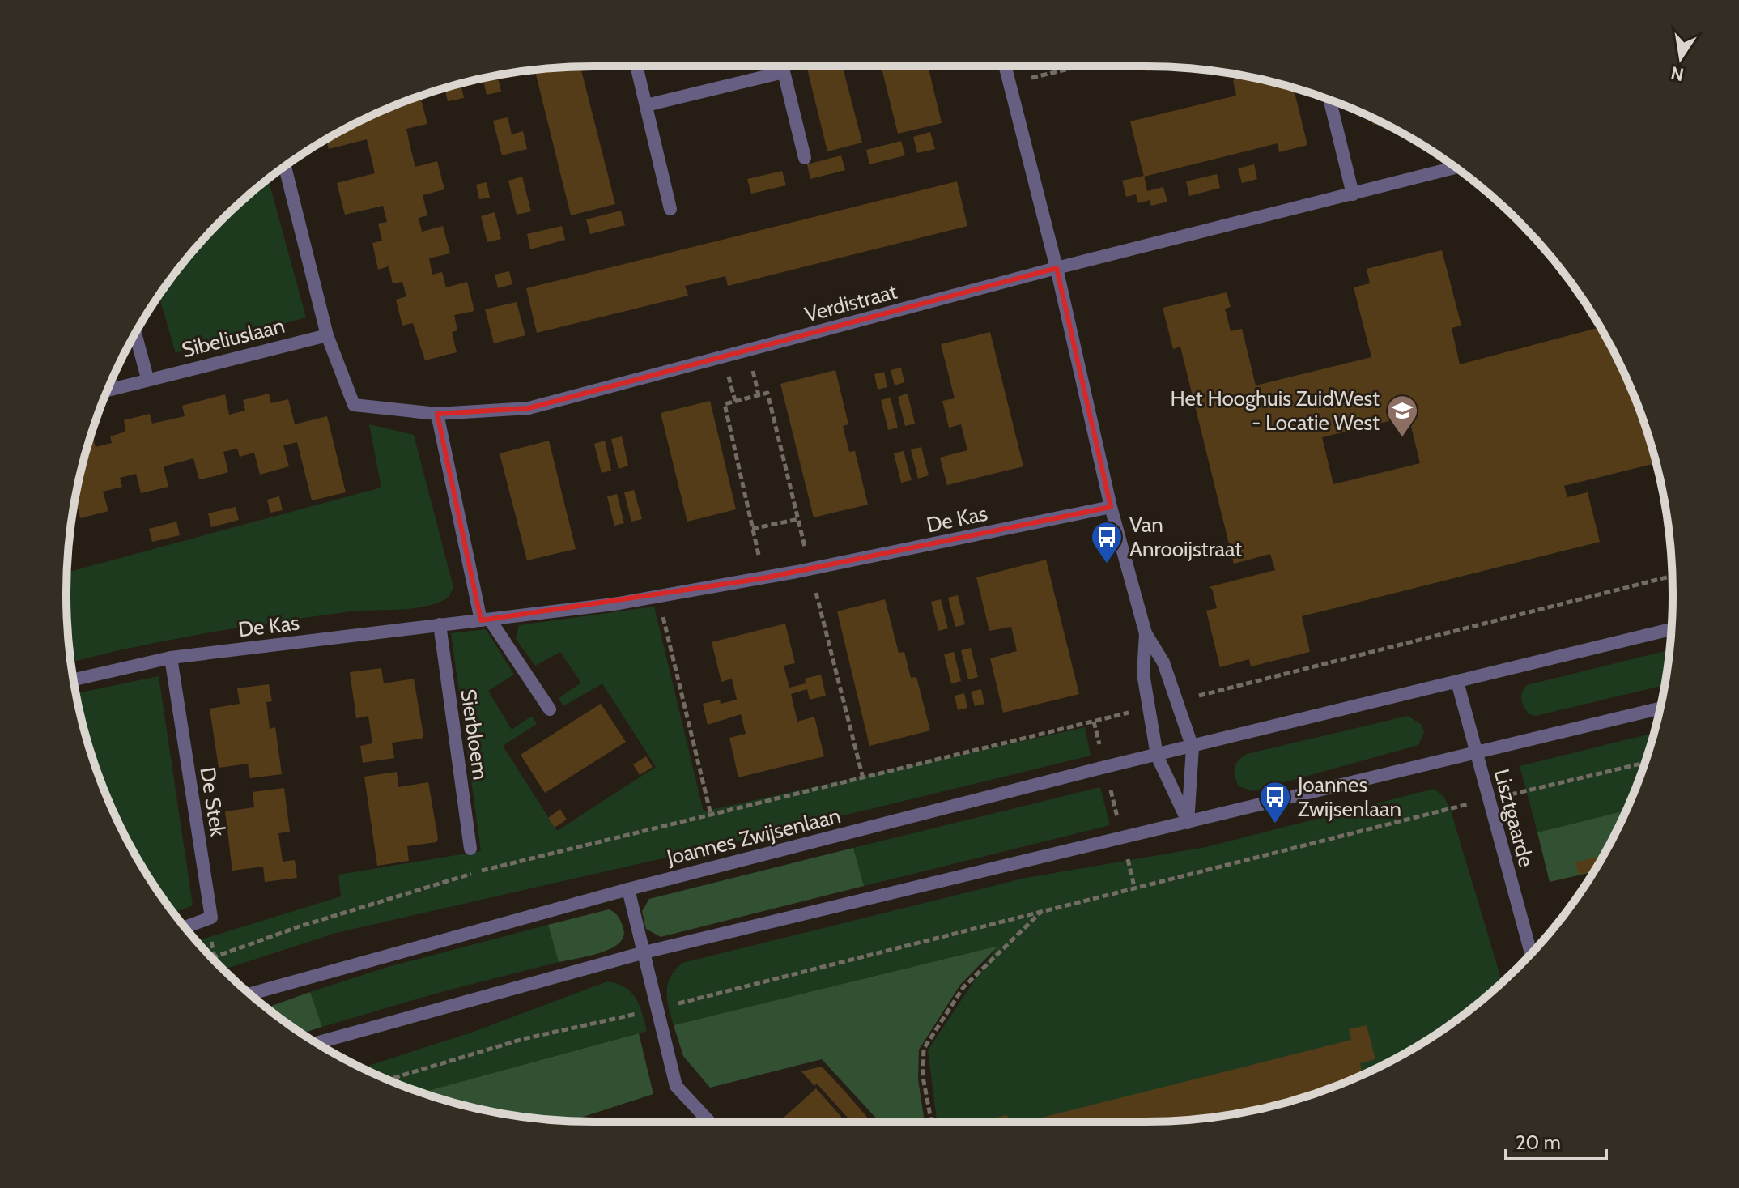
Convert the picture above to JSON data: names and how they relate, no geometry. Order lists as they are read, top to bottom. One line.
{"streets":{"street":["Verdistraat","Sibeliuslaan","De Kas","Sierbloem","De Stek","Lisztgaarde","Joannes Zwijsenlaan"]},"crossings":[["Verdistraat","Sibeliuslaan"],["De Kas","Sierbloem"],["De Kas","De Stek"],["Lisztgaarde","Joannes Zwijsenlaan"]],"places":{"school or university":["Het Hooghuis ZuidWest - Locatie West"],"bus stop":["Van Anrooijstraat","Joannes Zwijsenlaan"]},"scale_bar":"20 m","north":"bottom"}
